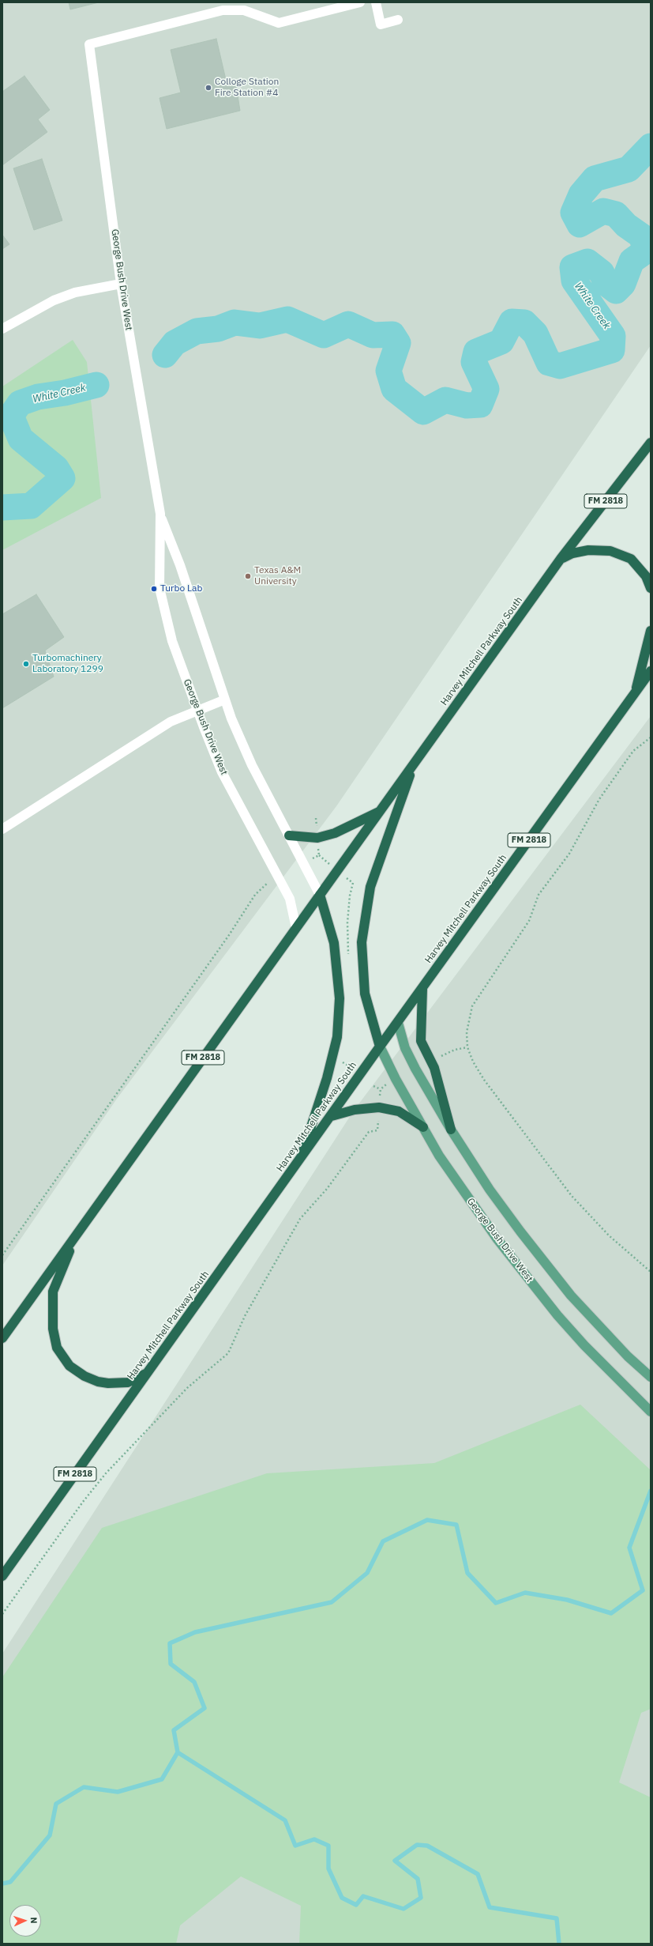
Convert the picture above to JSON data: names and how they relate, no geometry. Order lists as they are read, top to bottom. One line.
{"streets":{"highway":["FM 2818","Harvey Mitchell Parkway South"],"main road":["George Bush Drive West"]},"crossings":[["George Bush Drive West","Harvey Mitchell Parkway South"]],"water":["White Creek"],"places":["Colloge Station Fire Station #4","Texas A&M University","Turbo Lab","Turbomachinery Laboratory 1299"],"north":"right"}
